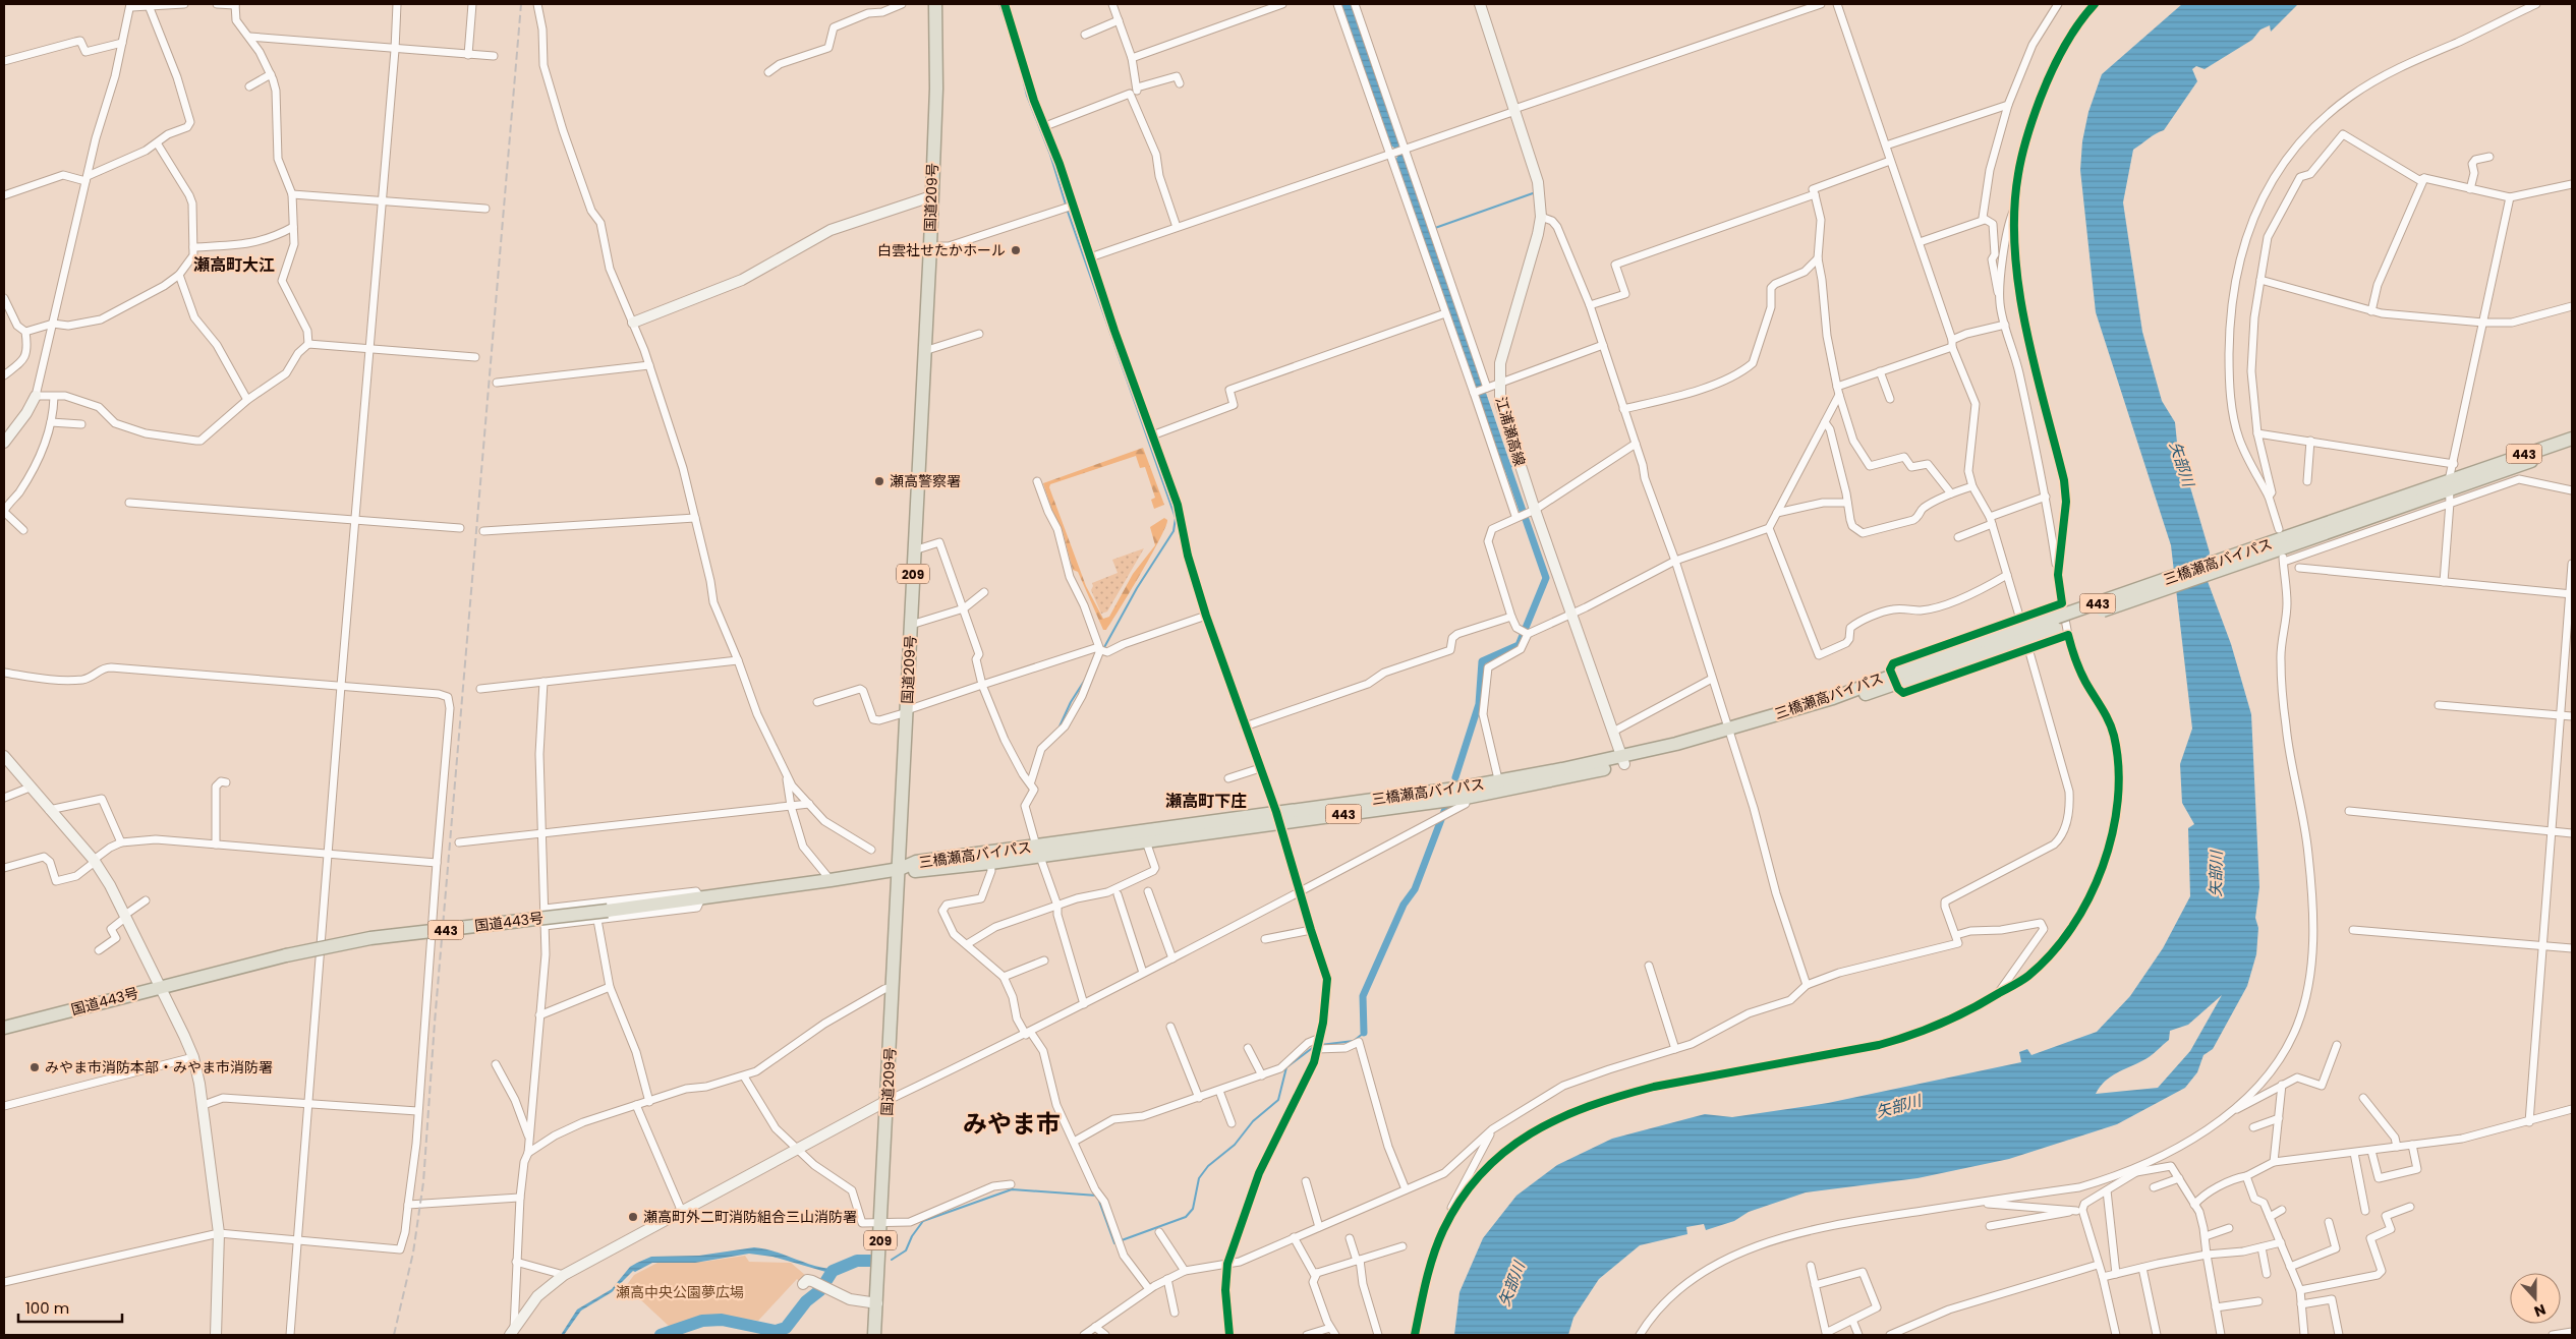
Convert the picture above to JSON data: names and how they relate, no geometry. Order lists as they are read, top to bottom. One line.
{"streets":{"highway":["国道209号","443","三橋瀬高バイパス","209","国道443号"],"street":["江浦瀬高線"]},"crossings":[["国道209号","三橋瀬高バイパス"],["国道209号","国道443号"],["江浦瀬高線","三橋瀬高バイパス"],["三橋瀬高バイパス","国道443号"]],"districts":["瀬高町大江","瀬高町下庄","みやま市"],"water":["矢部川"],"parks":["瀬高中央公園夢広場"],"places":["白雲社せたかホール","瀬高警察署","みやま市消防本部・みやま市消防署","瀬高町外二町消防組合三山消防署"],"scale_bar":"100 m","north":"bottom"}
